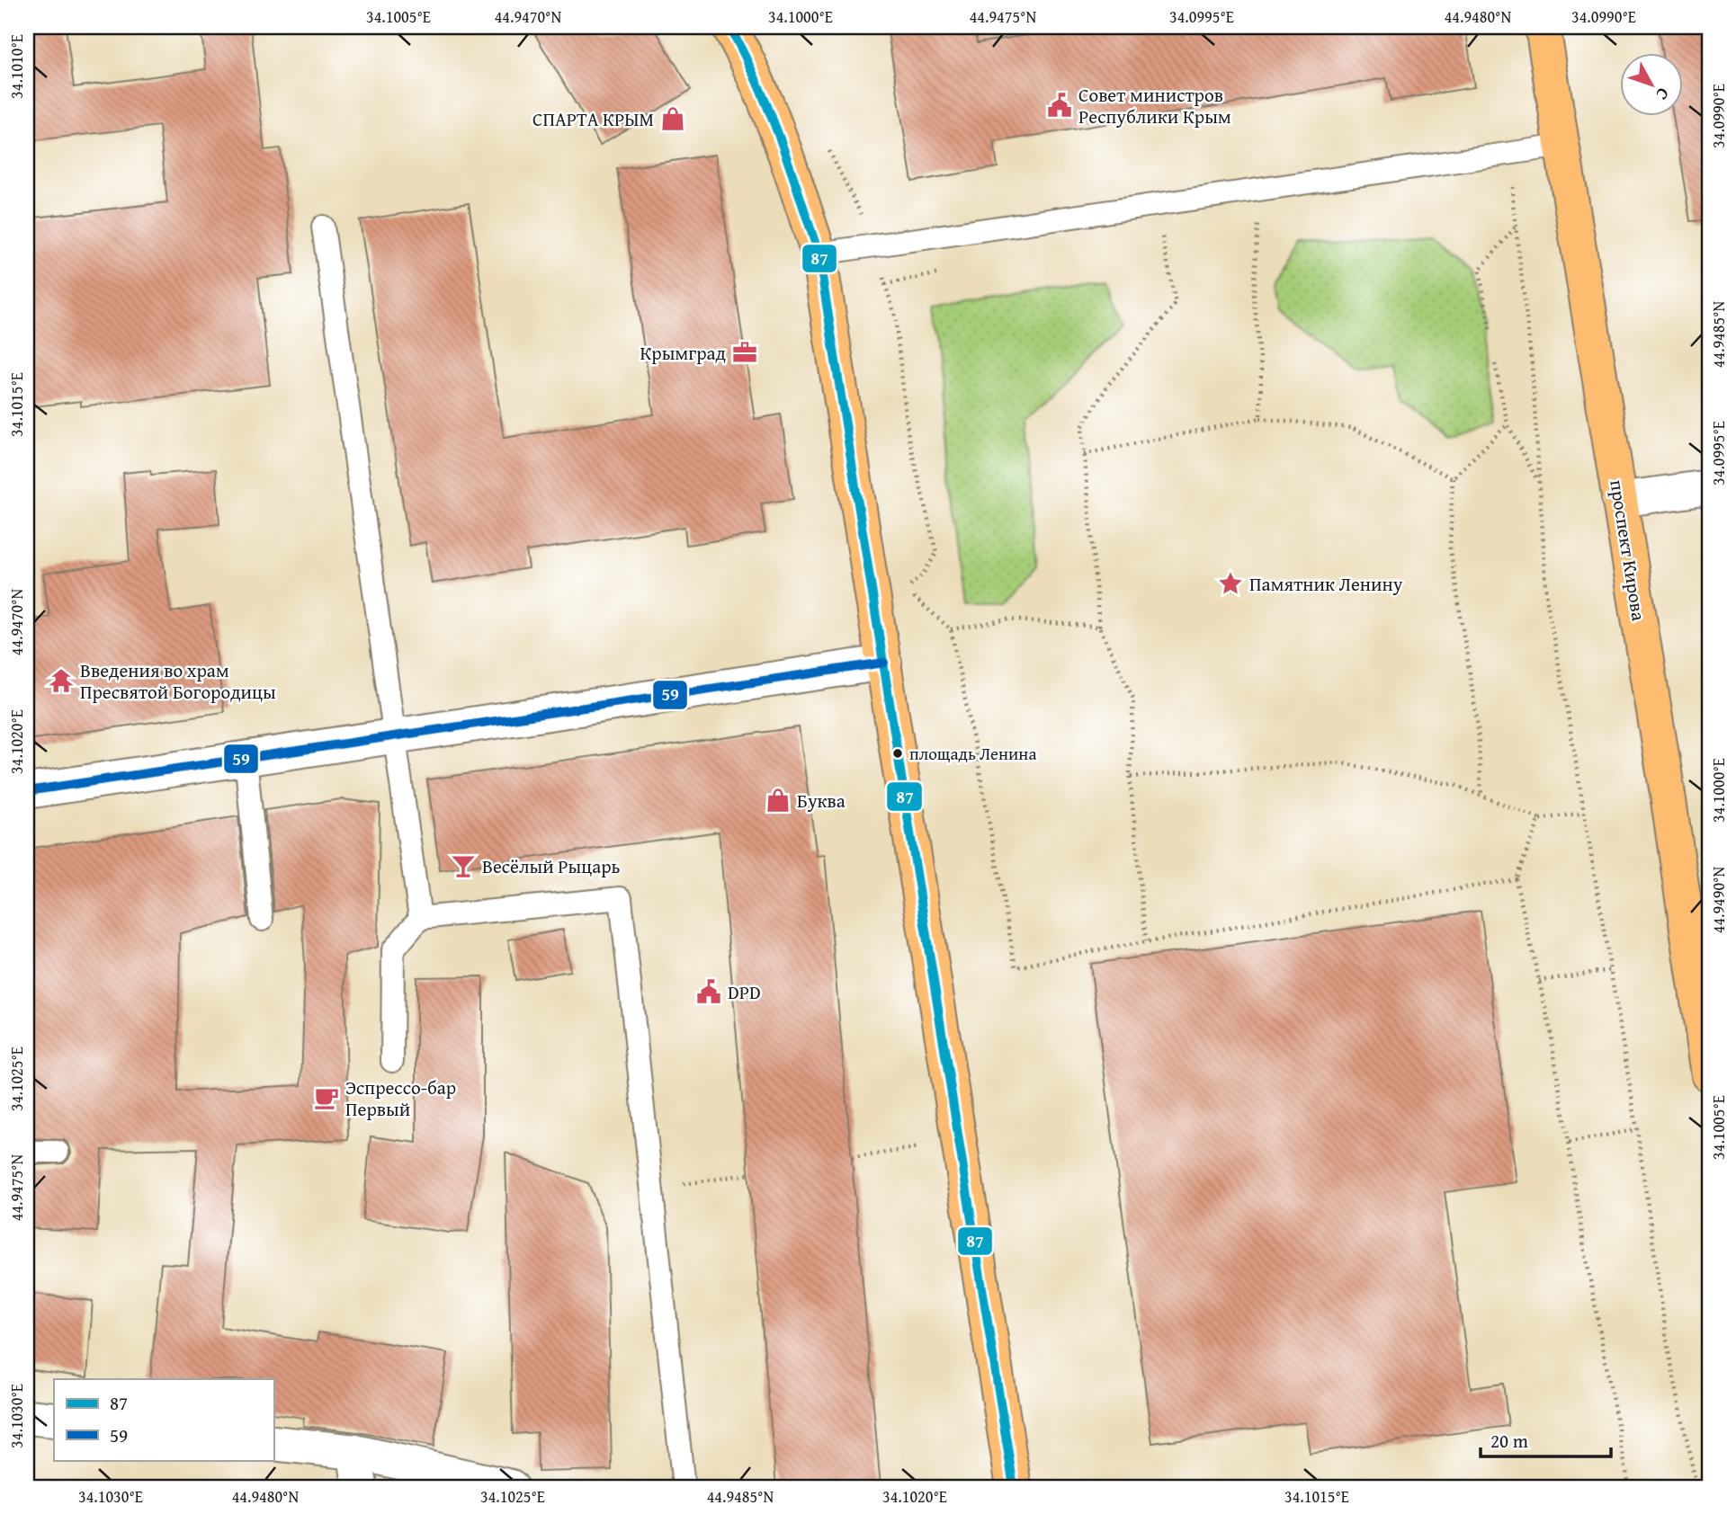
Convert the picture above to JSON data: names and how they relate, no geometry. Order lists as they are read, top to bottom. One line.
{"streets":{"main road":["проспект Кирова"]},"places":{"public building":["Совет министров Республики Крым","DPD"],"shop":["СПАРТА КРЫМ","Буква"],"office":["Крымград"],"place":["Памятник Ленину"],"temple":["Введения во храм Пресвятой Богородицы"],"other":["площадь Ленина"],"bar":["Весёлый Рыцарь"],"cafe":["Эспрессо-бар Первый"]},"lines":["transit line 87","transit line 59"],"legend":["87","59"],"scale_bar":"20 m","north":"bottom right","coordinates":["34.1005°E","44.9470°N","34.1000°E","44.9475°N","34.0995°E","44.9480°N","34.0990°E","34.1010°E","44.9485°N","34.1015°E","34.1020°E","44.9490°N","34.1025°E","34.1030°E"]}
